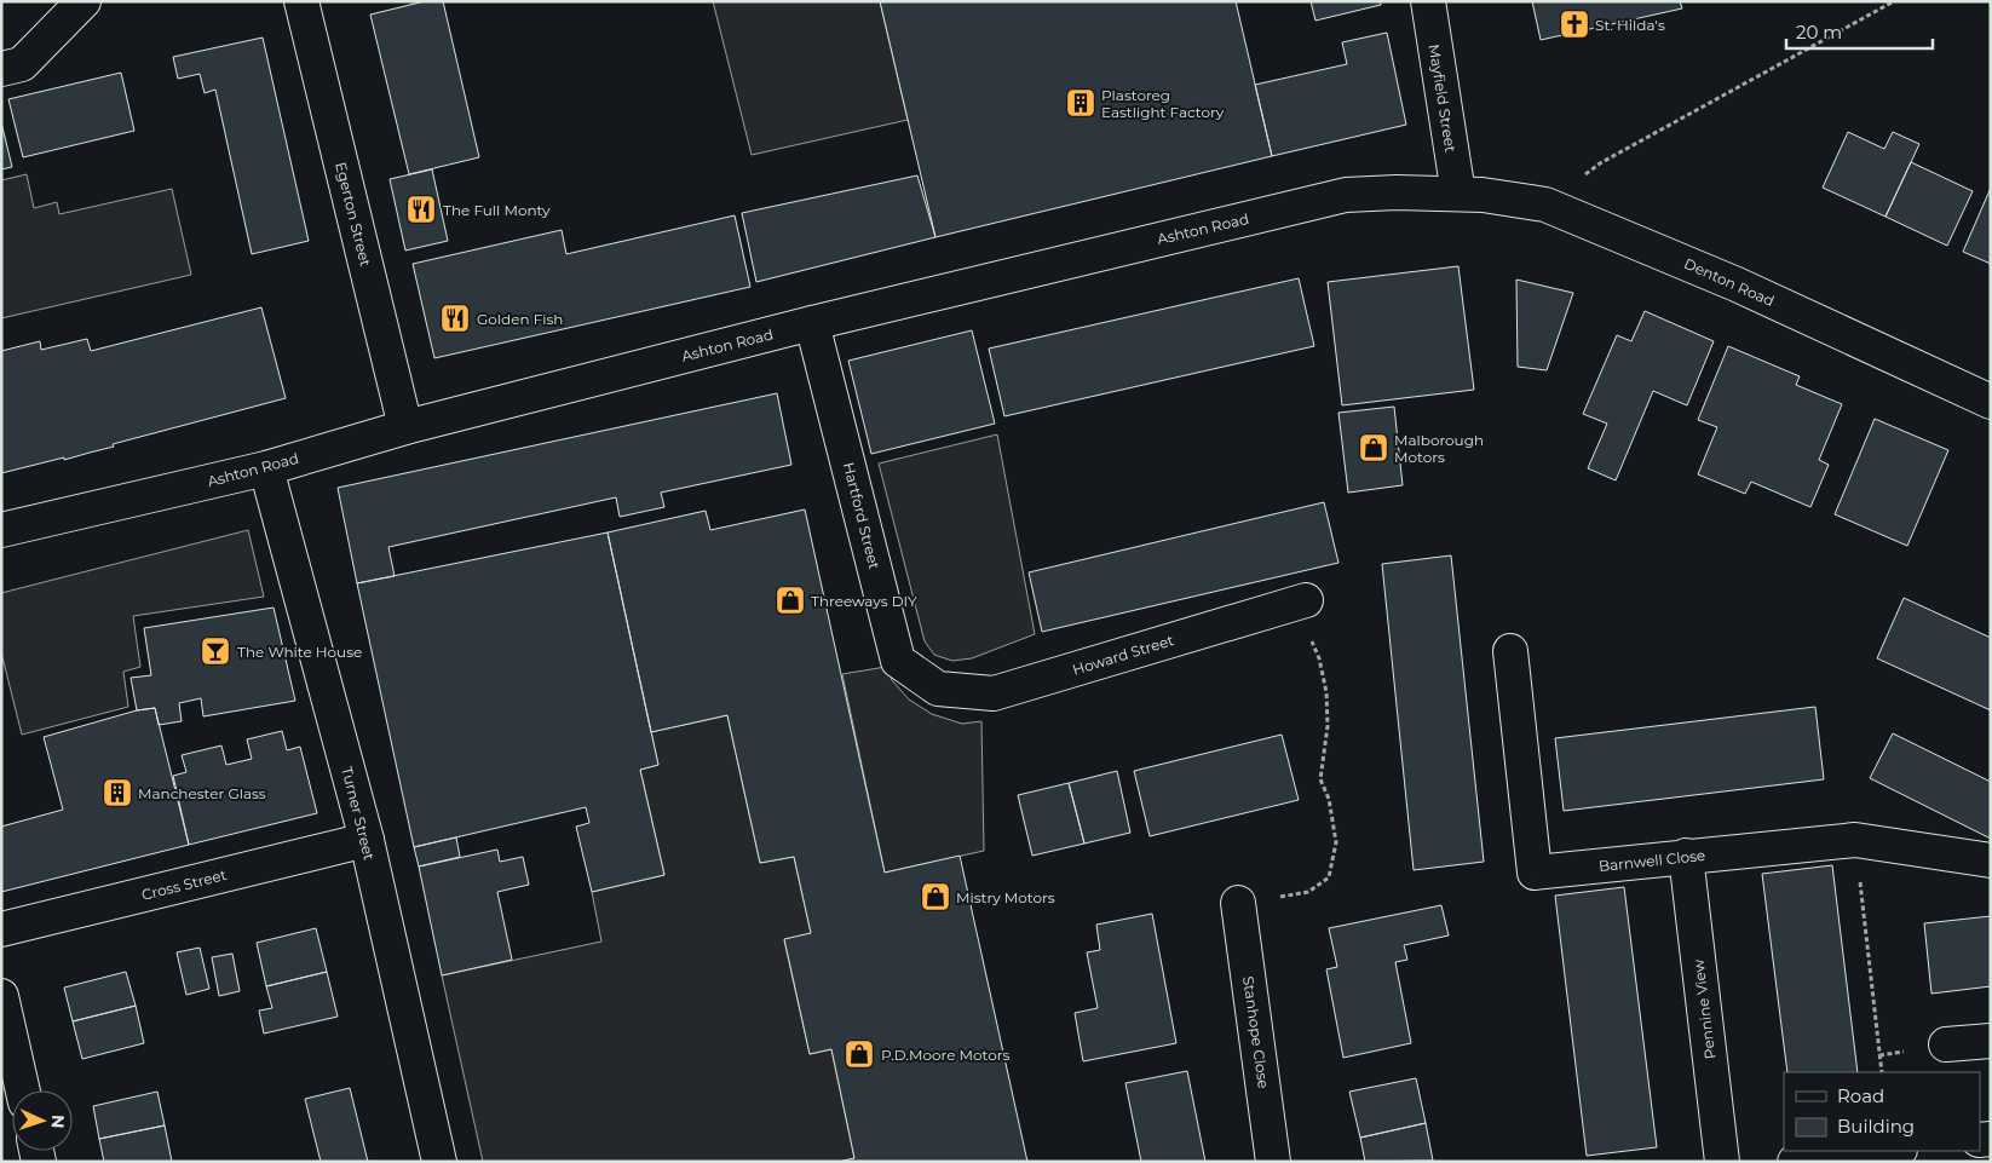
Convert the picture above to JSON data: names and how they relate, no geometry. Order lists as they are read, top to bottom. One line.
{"streets":{"main road":["Mayfield Street","Egerton Street","Ashton Road","Denton Road","Hartford Street","Howard Street","Turner Street","Barnwell Close","Cross Street","Pennine View","Stanhope Close"]},"crossings":[["Mayfield Street","Ashton Road"],["Mayfield Street","Denton Road"],["Egerton Street","Ashton Road"],["Ashton Road","Denton Road"],["Ashton Road","Hartford Street"],["Ashton Road","Turner Street"],["Hartford Street","Howard Street"],["Turner Street","Cross Street"],["Barnwell Close","Pennine View"]],"places":{"church":["St. Hilda's"],"building":["Plastoreg Eastlight Factory","Manchester Glass"],"restaurant":["The Full Monty","Golden Fish"],"shop":["Malborough Motors","Threeways DIY","Mistry Motors","P.D.Moore Motors"],"bar":["The White House"]},"legend":["Road","Building"],"scale_bar":"20 m","north":"right"}
